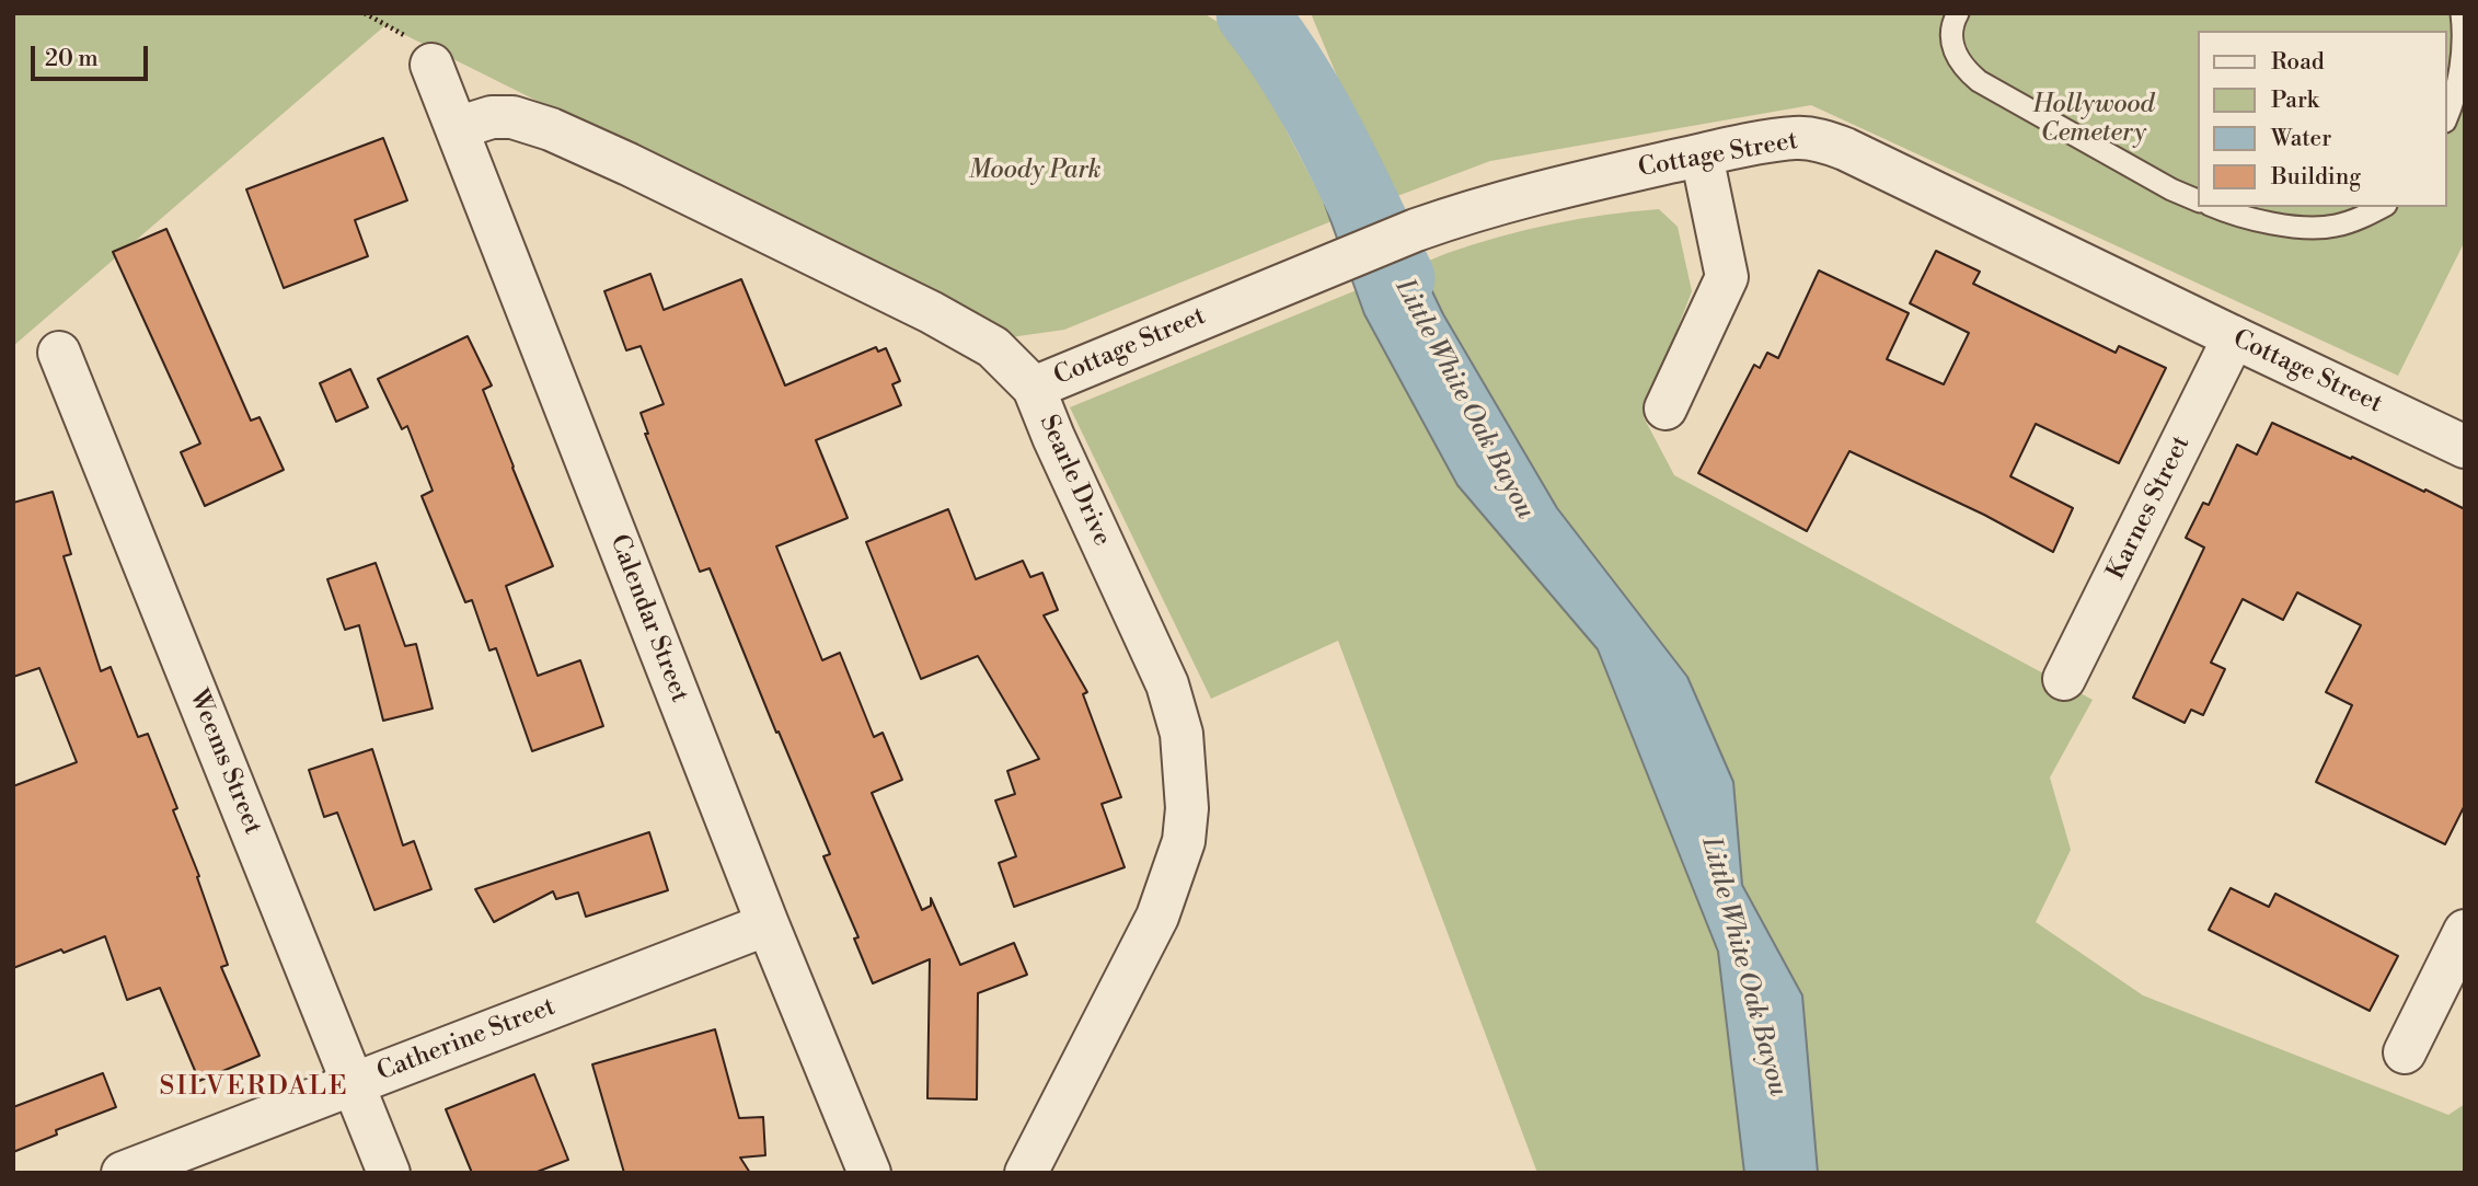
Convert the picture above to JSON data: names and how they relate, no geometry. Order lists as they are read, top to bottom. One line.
{"streets":{"street":["Cottage Street","Searle Drive","Karnes Street","Calendar Street","Weems Street","Catherine Street"]},"crossings":[["Cottage Street","Searle Drive"],["Cottage Street","Karnes Street"],["Searle Drive","Calendar Street"],["Calendar Street","Catherine Street"],["Weems Street","Catherine Street"]],"districts":["SILVERDALE"],"water":["Little White Oak Bayou"],"parks":["Hollywood Cemetery","Moody Park"],"legend":["Road","Park","Water","Building"],"scale_bar":"20 m"}
